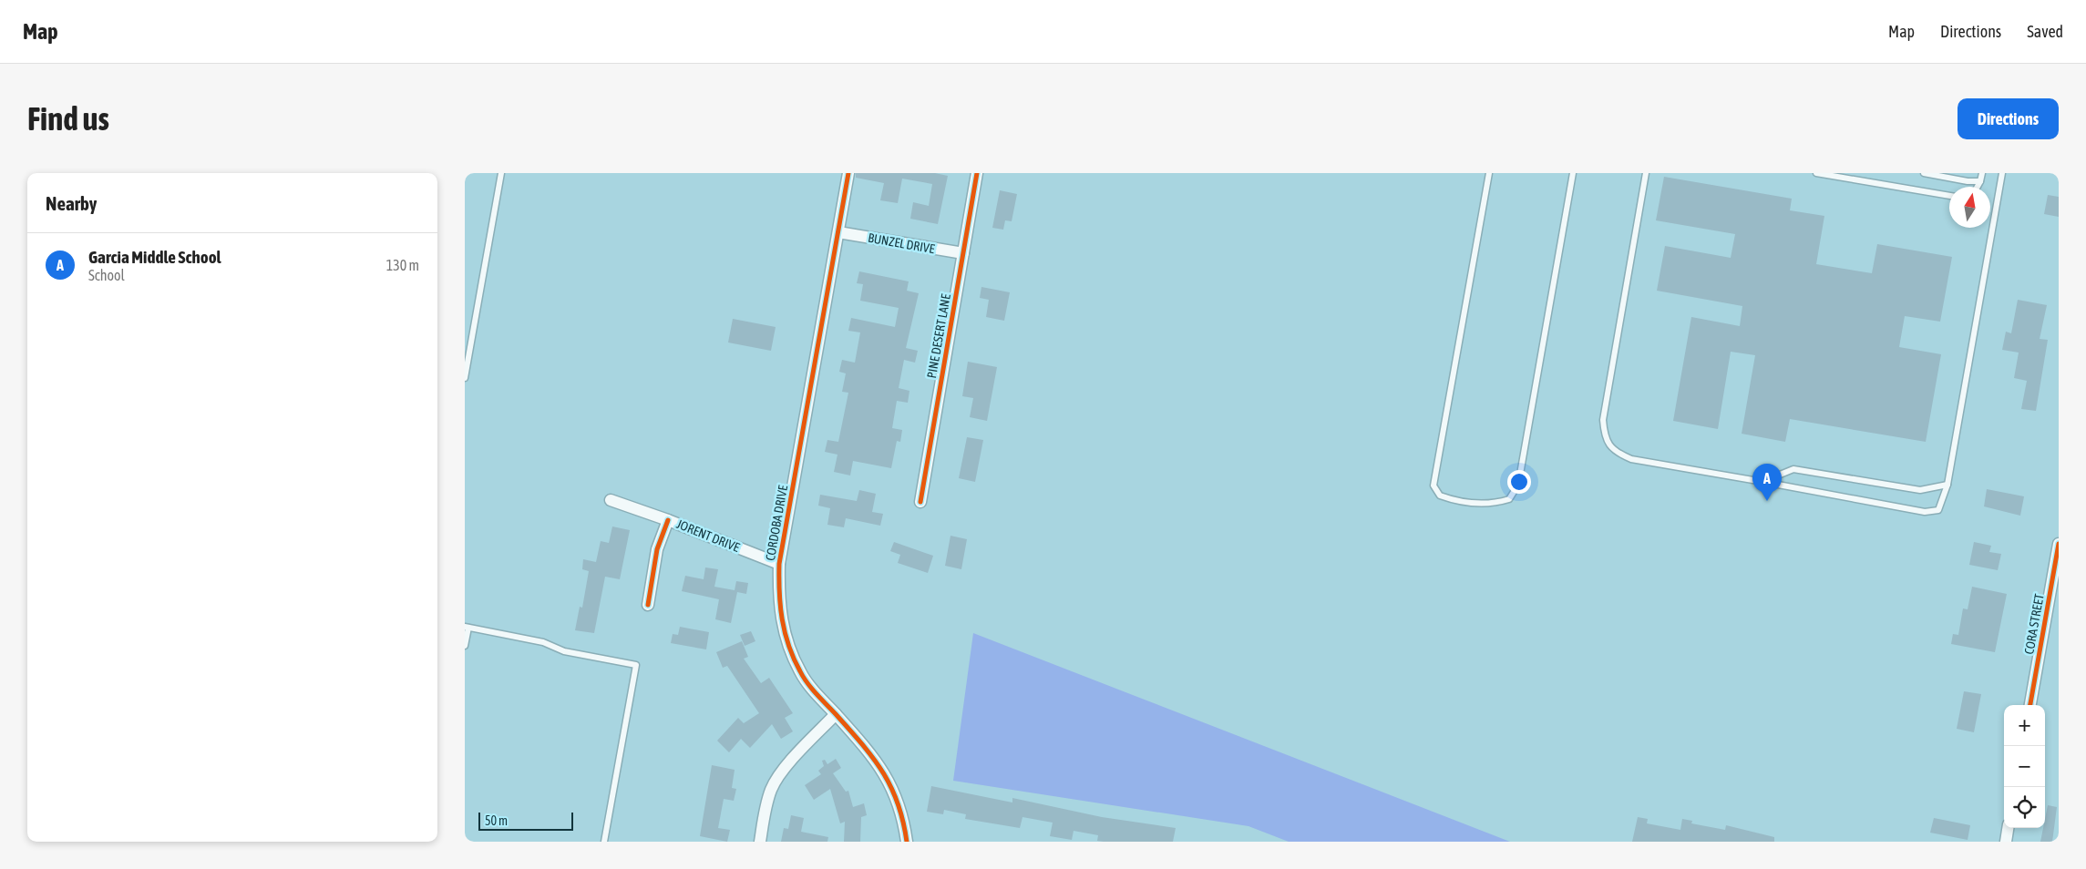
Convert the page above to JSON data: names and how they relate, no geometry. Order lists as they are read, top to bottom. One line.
{"streets":{"street":["BUNZEL DRIVE","PINE DESERT LANE","CORDOBA DRIVE","JORENT DRIVE","CORA STREET"]},"crossings":[["BUNZEL DRIVE","PINE DESERT LANE"],["BUNZEL DRIVE","CORDOBA DRIVE"],["CORDOBA DRIVE","JORENT DRIVE"]],"scale_bar":"50 m","north":"top","page":{"header":"Map","nav":["Map","Directions","Saved"],"buttons":"Directions","title":"Find us","heading":"Nearby","list":[{"mark":"A","name":"Garcia Middle School","note":"School","value":"130 m"}],"pins":"A","map_buttons":["+","−"],"scale":"50 m"}}
